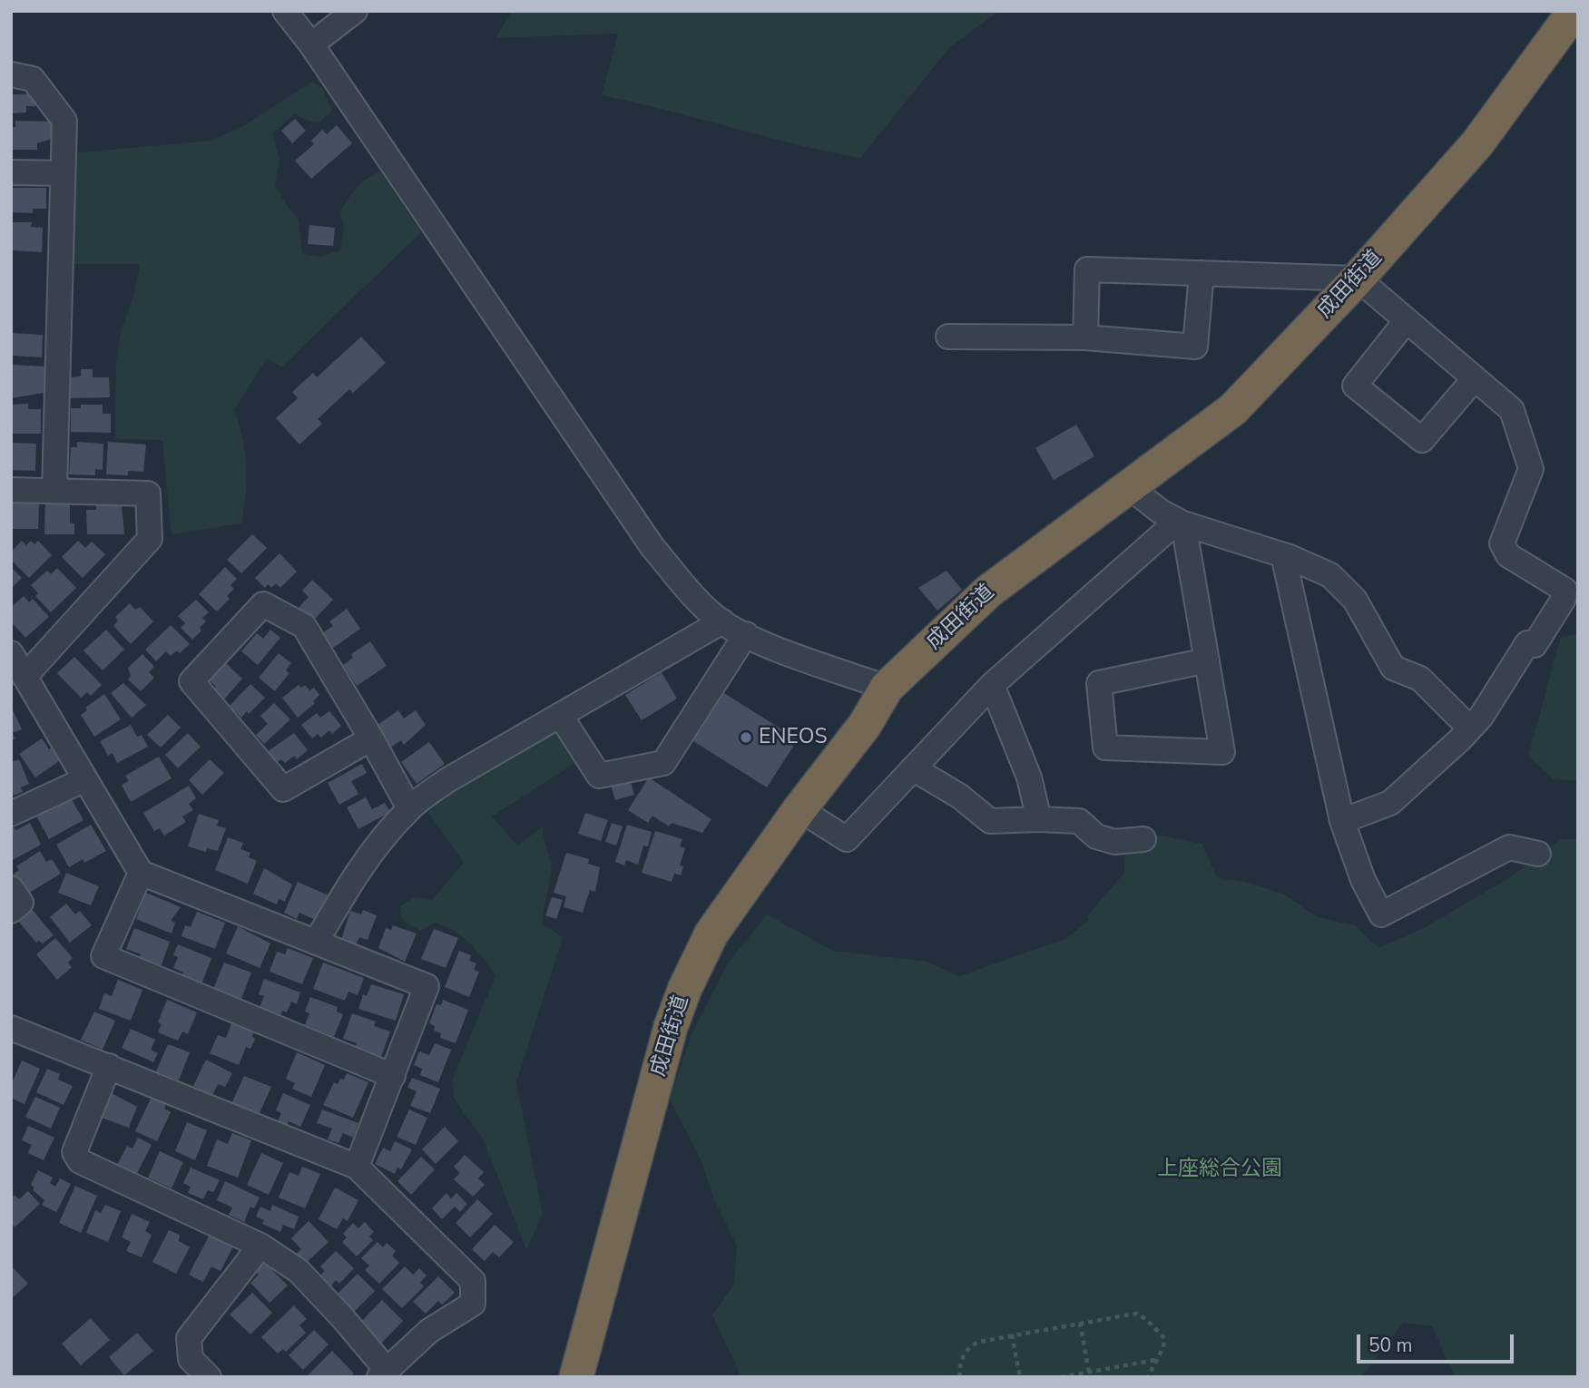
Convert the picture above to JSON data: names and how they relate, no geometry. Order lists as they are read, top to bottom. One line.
{"streets":{"highway":["成田街道"]},"parks":["上座総合公園"],"places":["ENEOS"],"scale_bar":"50 m"}
